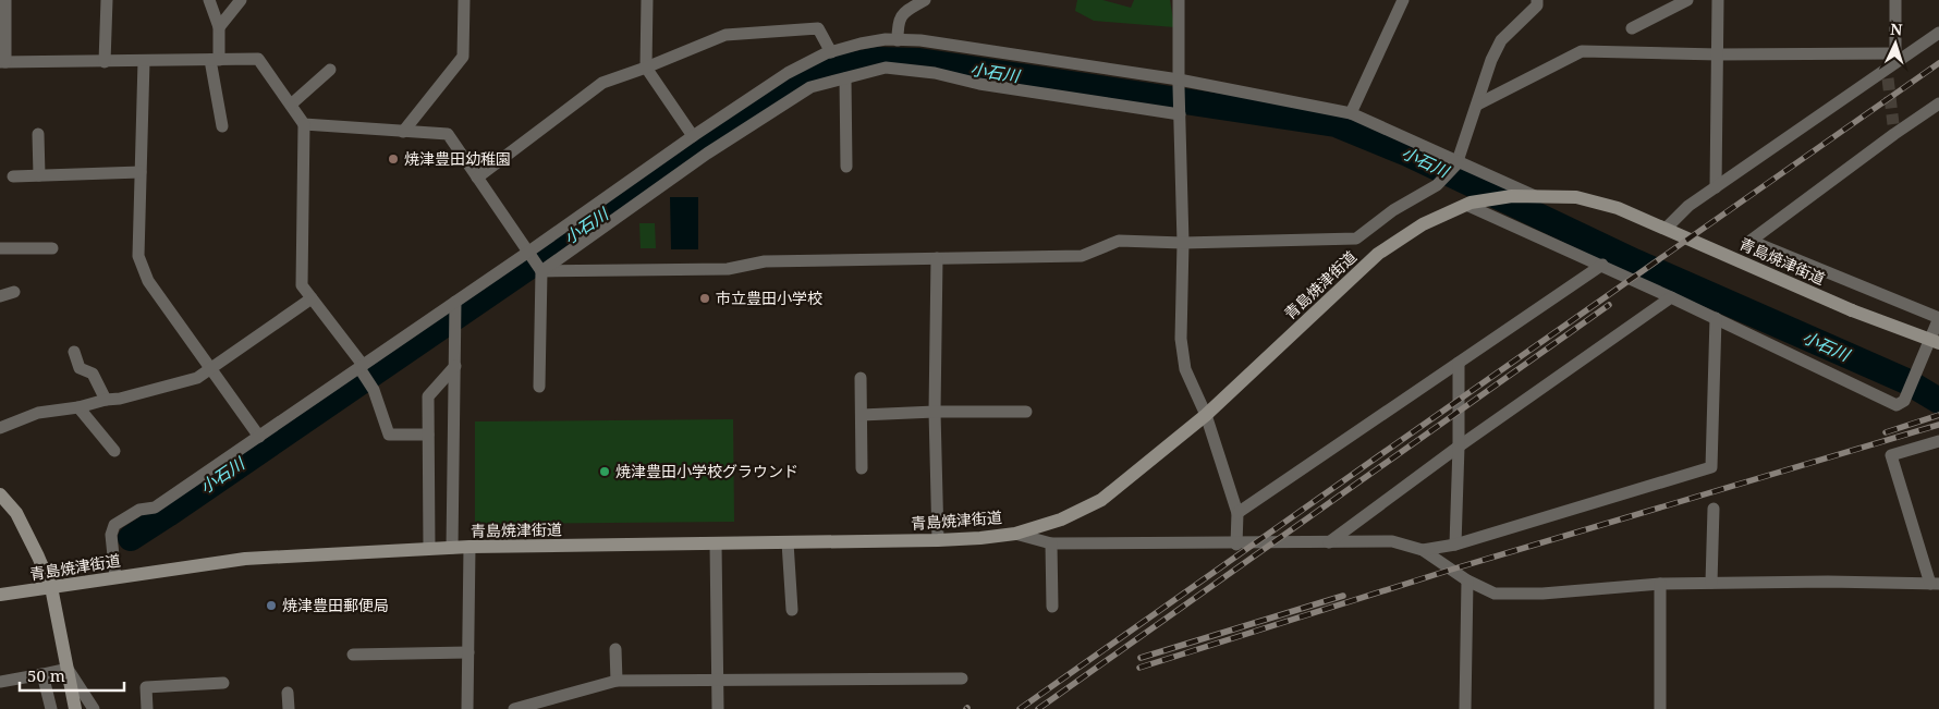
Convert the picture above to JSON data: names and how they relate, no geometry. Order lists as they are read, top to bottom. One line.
{"streets":{"main road":["青島焼津街道"]},"water":["小石川"],"places":["焼津豊田幼稚園","市立豊田小学校","焼津豊田小学校グラウンド","焼津豊田郵便局"],"scale_bar":"50 m","north":"top"}
